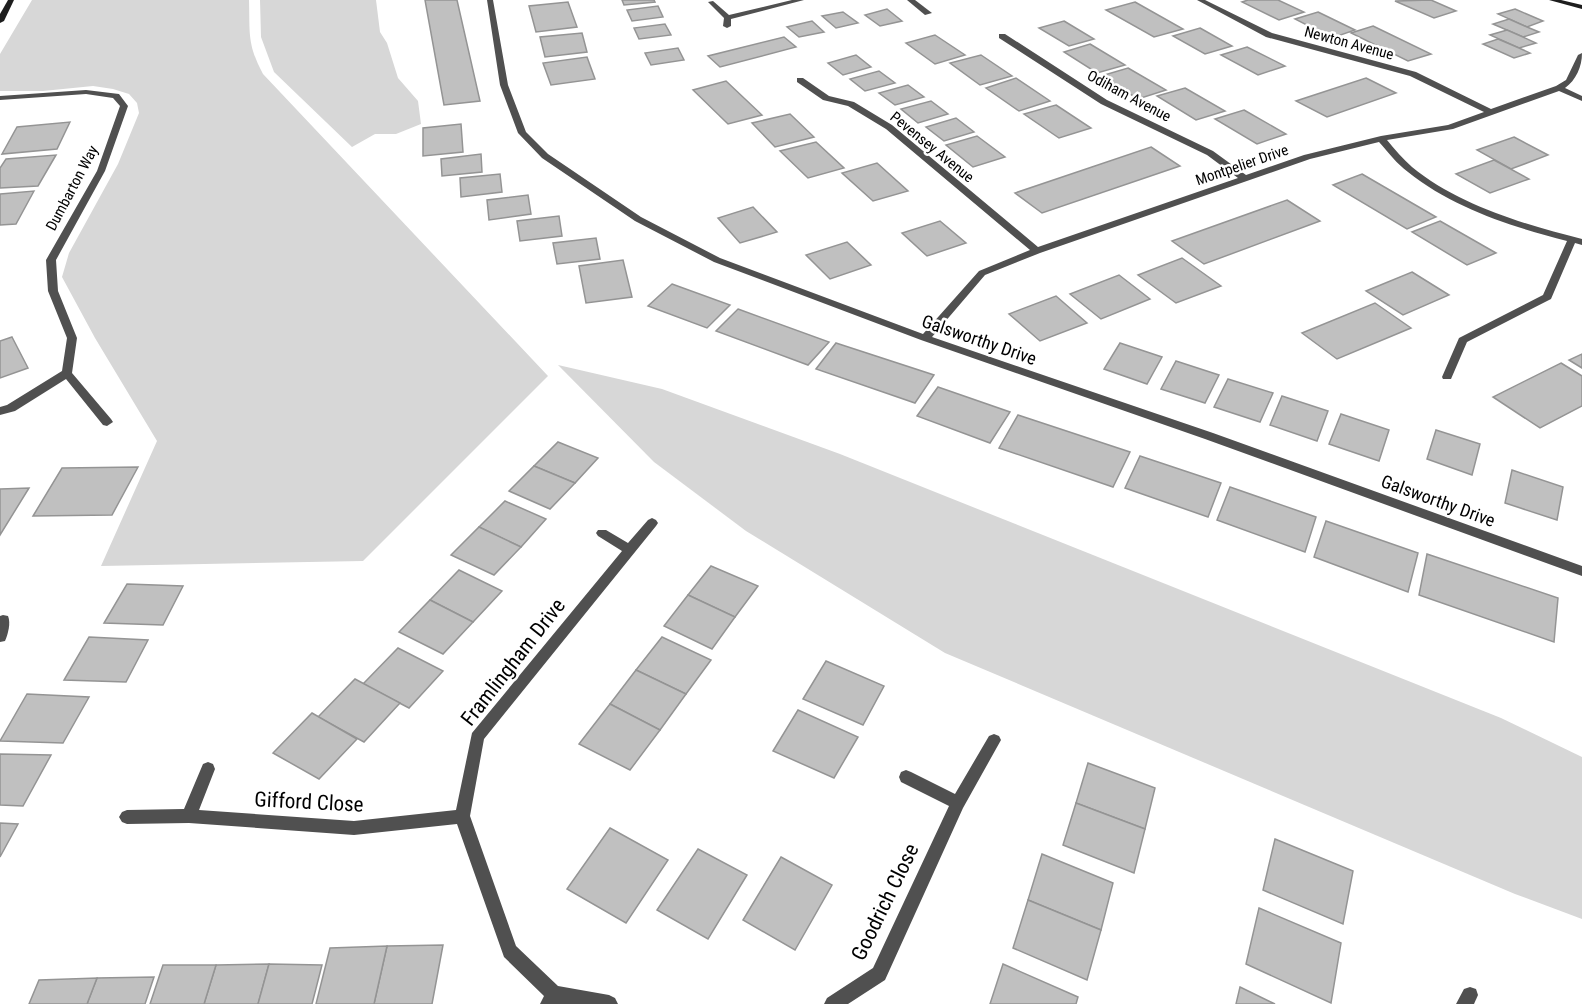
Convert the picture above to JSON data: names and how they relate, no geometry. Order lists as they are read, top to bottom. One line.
{"streets":{"street":["Newton Avenue","Odiham Avenue","Pevensey Avenue","Montpelier Drive","Dumbarton Way","Galsworthy Drive","Framlingham Drive","Gifford Close","Goodrich Close"]},"crossings":[["Newton Avenue","Montpelier Drive"],["Odiham Avenue","Montpelier Drive"],["Pevensey Avenue","Montpelier Drive"],["Montpelier Drive","Galsworthy Drive"],["Framlingham Drive","Gifford Close"]]}
